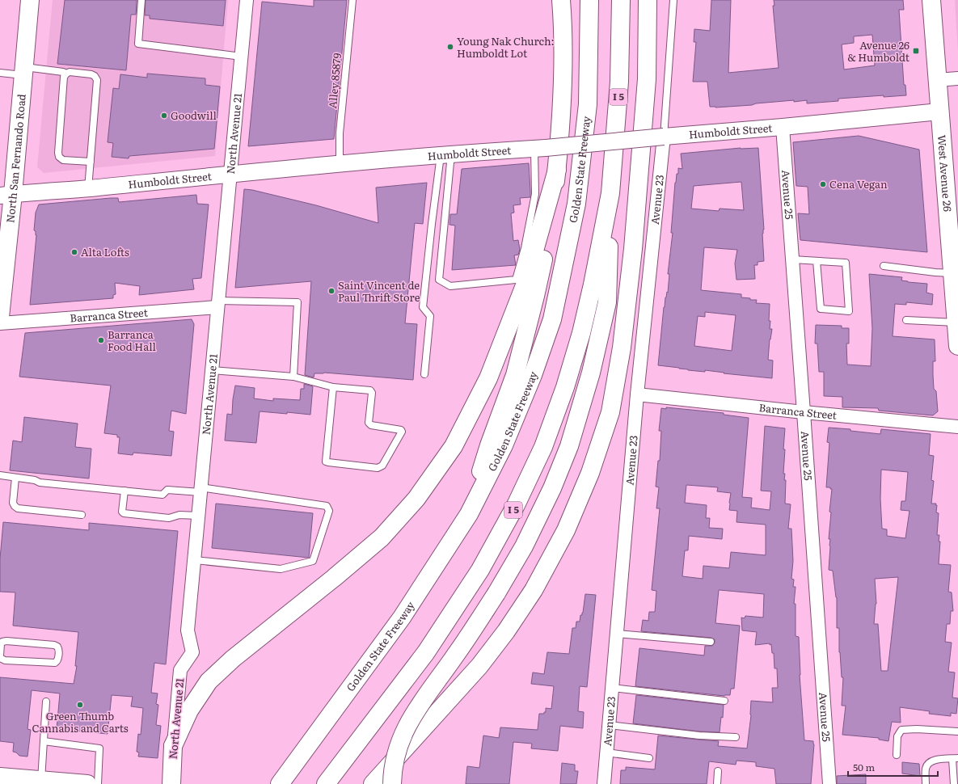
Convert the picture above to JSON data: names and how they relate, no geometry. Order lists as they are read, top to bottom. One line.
{"streets":{"main road":["I 5","North Avenue 21","North San Fernando Road","Golden State Freeway","West Avenue 26"],"street":["Humboldt Street","Avenue 25","Avenue 23","Barranca Street"],"lane":["Alley 85879"]},"crossings":[["Alley 85879","Humboldt Street"],["Humboldt Street","North Avenue 21"],["Humboldt Street","North San Fernando Road"],["Humboldt Street","West Avenue 26"],["Humboldt Street","Avenue 25"],["Humboldt Street","Avenue 23"],["North Avenue 21","Barranca Street"],["Avenue 25","Barranca Street"],["Avenue 23","Barranca Street"]],"places":{"other":["Young Nak Church: Humboldt Lot","Goodwill","Cena Vegan","Alta Lofts","Saint Vincent de Paul Thrift Store","Barranca Food Hall","Green Thumb Cannabis and Carts"],"transit":["Avenue 26 & Humboldt"]},"scale_bar":"50 m"}
